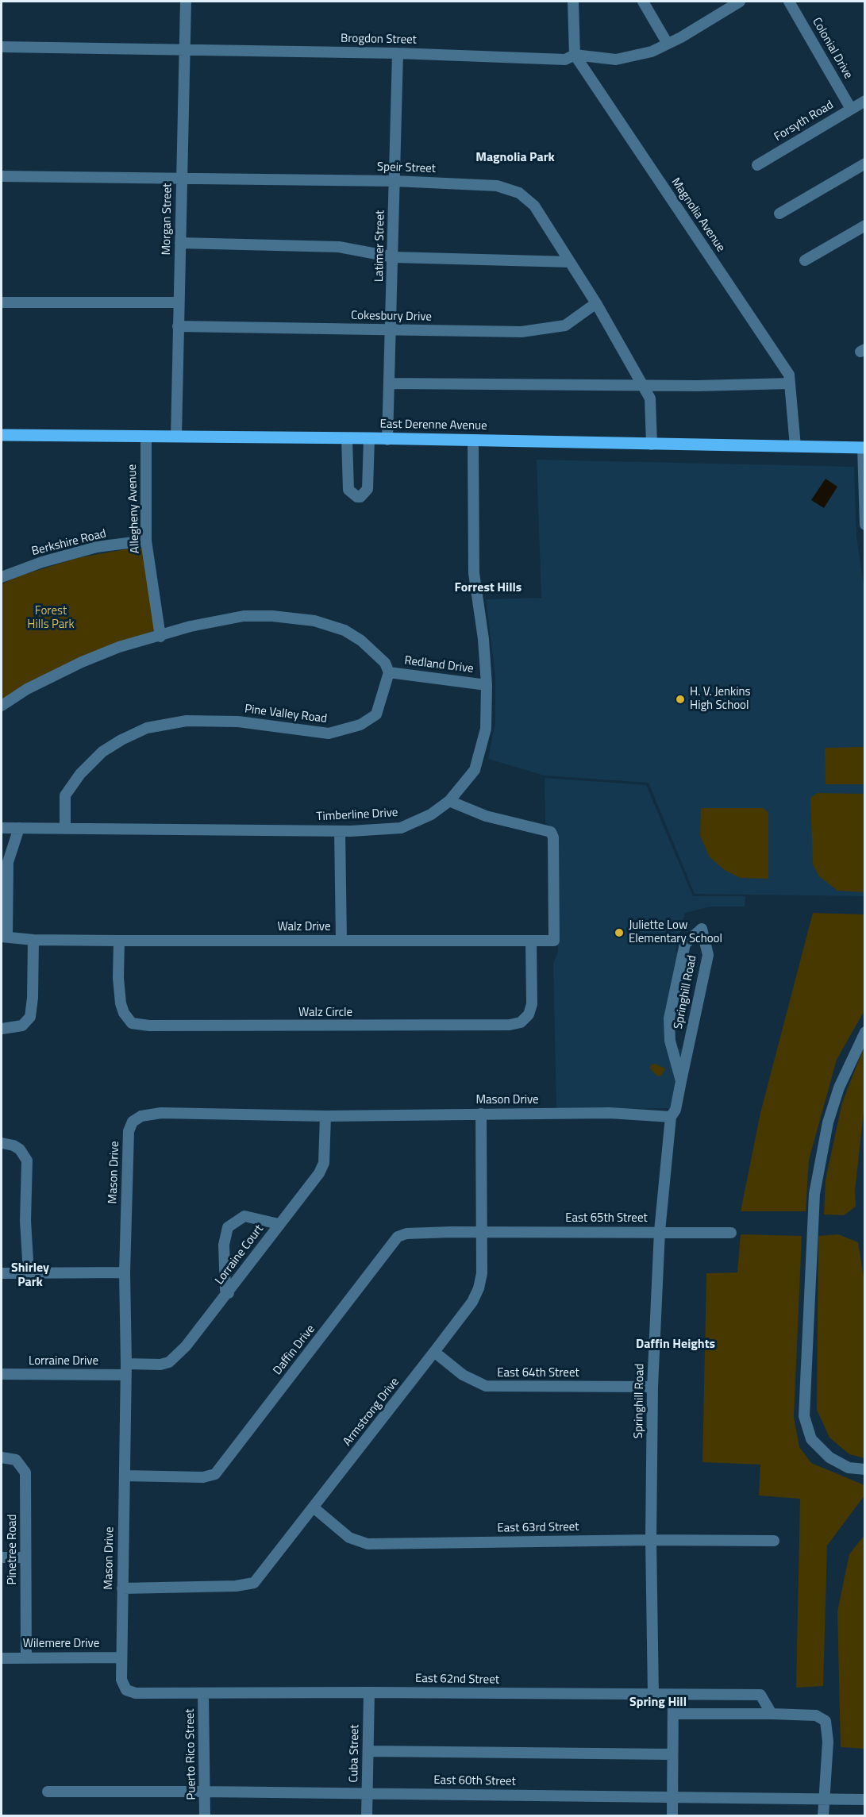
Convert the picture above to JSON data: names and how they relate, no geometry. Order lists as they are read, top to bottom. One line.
{"streets":{"main road":["East Derenne Avenue"],"street":["Brogdon Street","Colonial Drive","Forsyth Road","Speir Street","Magnolia Avenue","Morgan Street","Latimer Street","Cokesbury Drive","Allegheny Avenue","Berkshire Road","Redland Drive","Pine Valley Road","Timberline Drive","Walz Drive","Springhill Road","Walz Circle","Mason Drive","East 65th Street","Lorraine Court","Daffin Drive","Lorraine Drive","East 64th Street","Armstrong Drive","East 63rd Street","Pinetree Road","Wilemere Drive","East 62nd Street","Cuba Street","Puerto Rico Street","East 60th Street"]},"crossings":[["Brogdon Street","Magnolia Avenue"],["Brogdon Street","Morgan Street"],["Brogdon Street","Latimer Street"],["Colonial Drive","Forsyth Road"],["Speir Street","Morgan Street"],["Speir Street","Latimer Street"],["Speir Street","Cokesbury Drive"],["Speir Street","East Derenne Avenue"],["Magnolia Avenue","East Derenne Avenue"],["Morgan Street","Cokesbury Drive"],["Morgan Street","East Derenne Avenue"],["Latimer Street","Cokesbury Drive"],["Latimer Street","East Derenne Avenue"],["East Derenne Avenue","Allegheny Avenue"],["East Derenne Avenue","Timberline Drive"],["Allegheny Avenue","Berkshire Road"],["Redland Drive","Pine Valley Road"],["Redland Drive","Timberline Drive"],["Pine Valley Road","Timberline Drive"],["Timberline Drive","Walz Drive"],["Walz Drive","Walz Circle"],["Springhill Road","Mason Drive"],["Springhill Road","East 65th Street"],["Springhill Road","East 64th Street"],["Springhill Road","East 63rd Street"],["Springhill Road","East 62nd Street"],["Mason Drive","Lorraine Court"],["Mason Drive","Daffin Drive"],["Mason Drive","Lorraine Drive"],["Mason Drive","Armstrong Drive"],["Mason Drive","Wilemere Drive"],["Mason Drive","East 62nd Street"],["East 65th Street","Daffin Drive"],["East 65th Street","Armstrong Drive"],["Lorraine Court","Lorraine Drive"],["Daffin Drive","Armstrong Drive"],["East 64th Street","Armstrong Drive"],["Armstrong Drive","East 63rd Street"],["Pinetree Road","Wilemere Drive"],["East 62nd Street","Cuba Street"],["East 62nd Street","Puerto Rico Street"],["Cuba Street","East 60th Street"],["Puerto Rico Street","East 60th Street"]],"districts":["Magnolia Park","Forrest Hills","Shirley Park","Daffin Heights","Spring Hill"],"parks":["Forest Hills Park"],"places":["H. V. Jenkins High School","Juliette Low Elementary School"]}
